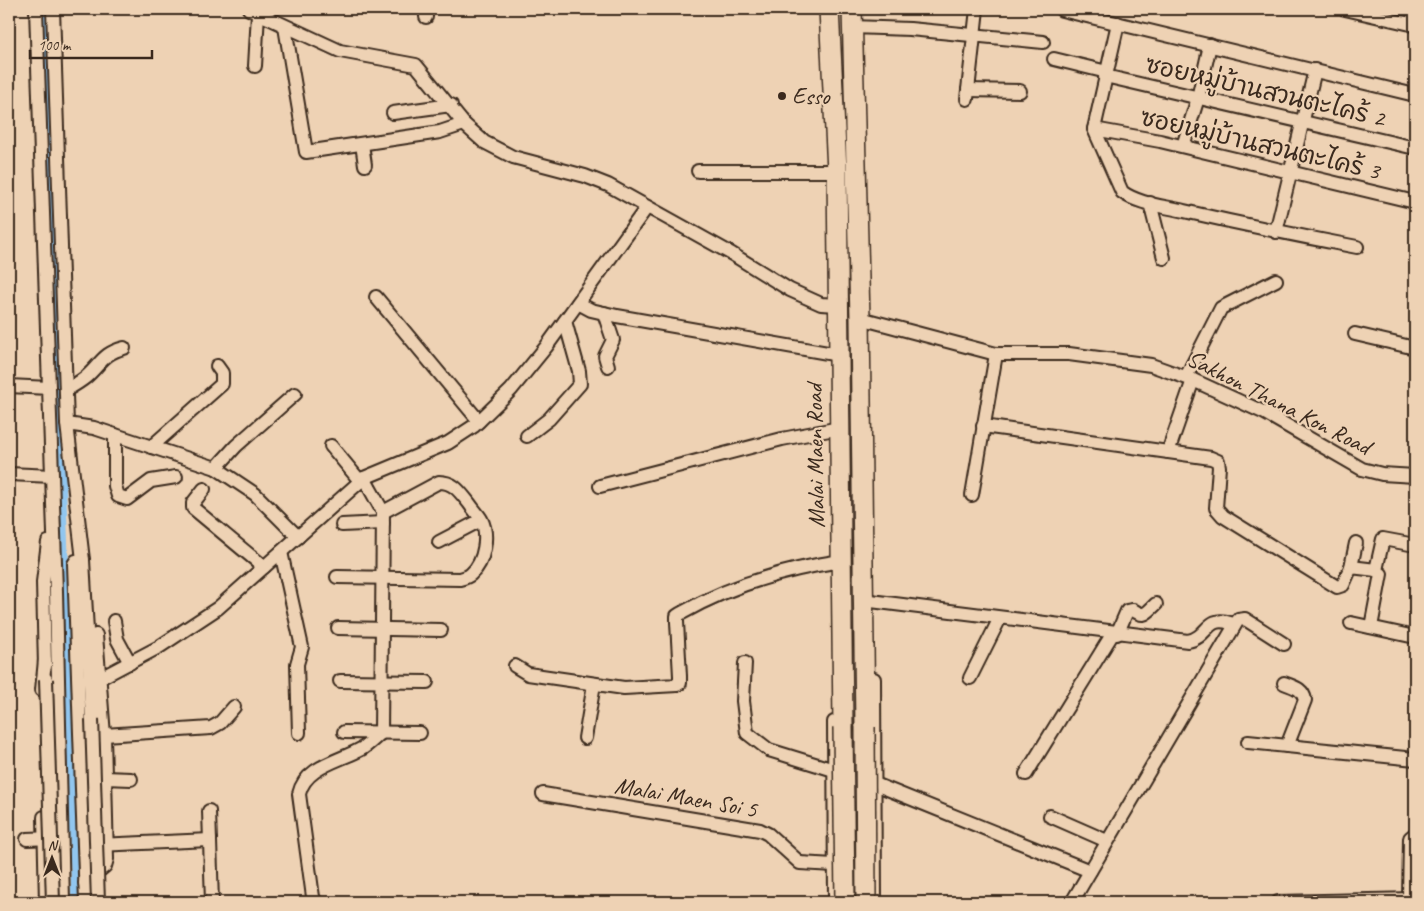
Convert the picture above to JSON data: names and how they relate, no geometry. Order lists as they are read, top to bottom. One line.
{"streets":{"highway":["Malai Maen Road"],"street":["ซอยหมู่บ้านสวนตะไคร้ 2","ซอยหมู่บ้านสวนตะไคร้ 3","Sakhon Thana Kon Road","Malai Maen Soi 5"]},"crossings":[["Sakhon Thana Kon Road","Malai Maen Road"]],"places":["Esso"],"scale_bar":"100 m","north":"top"}
